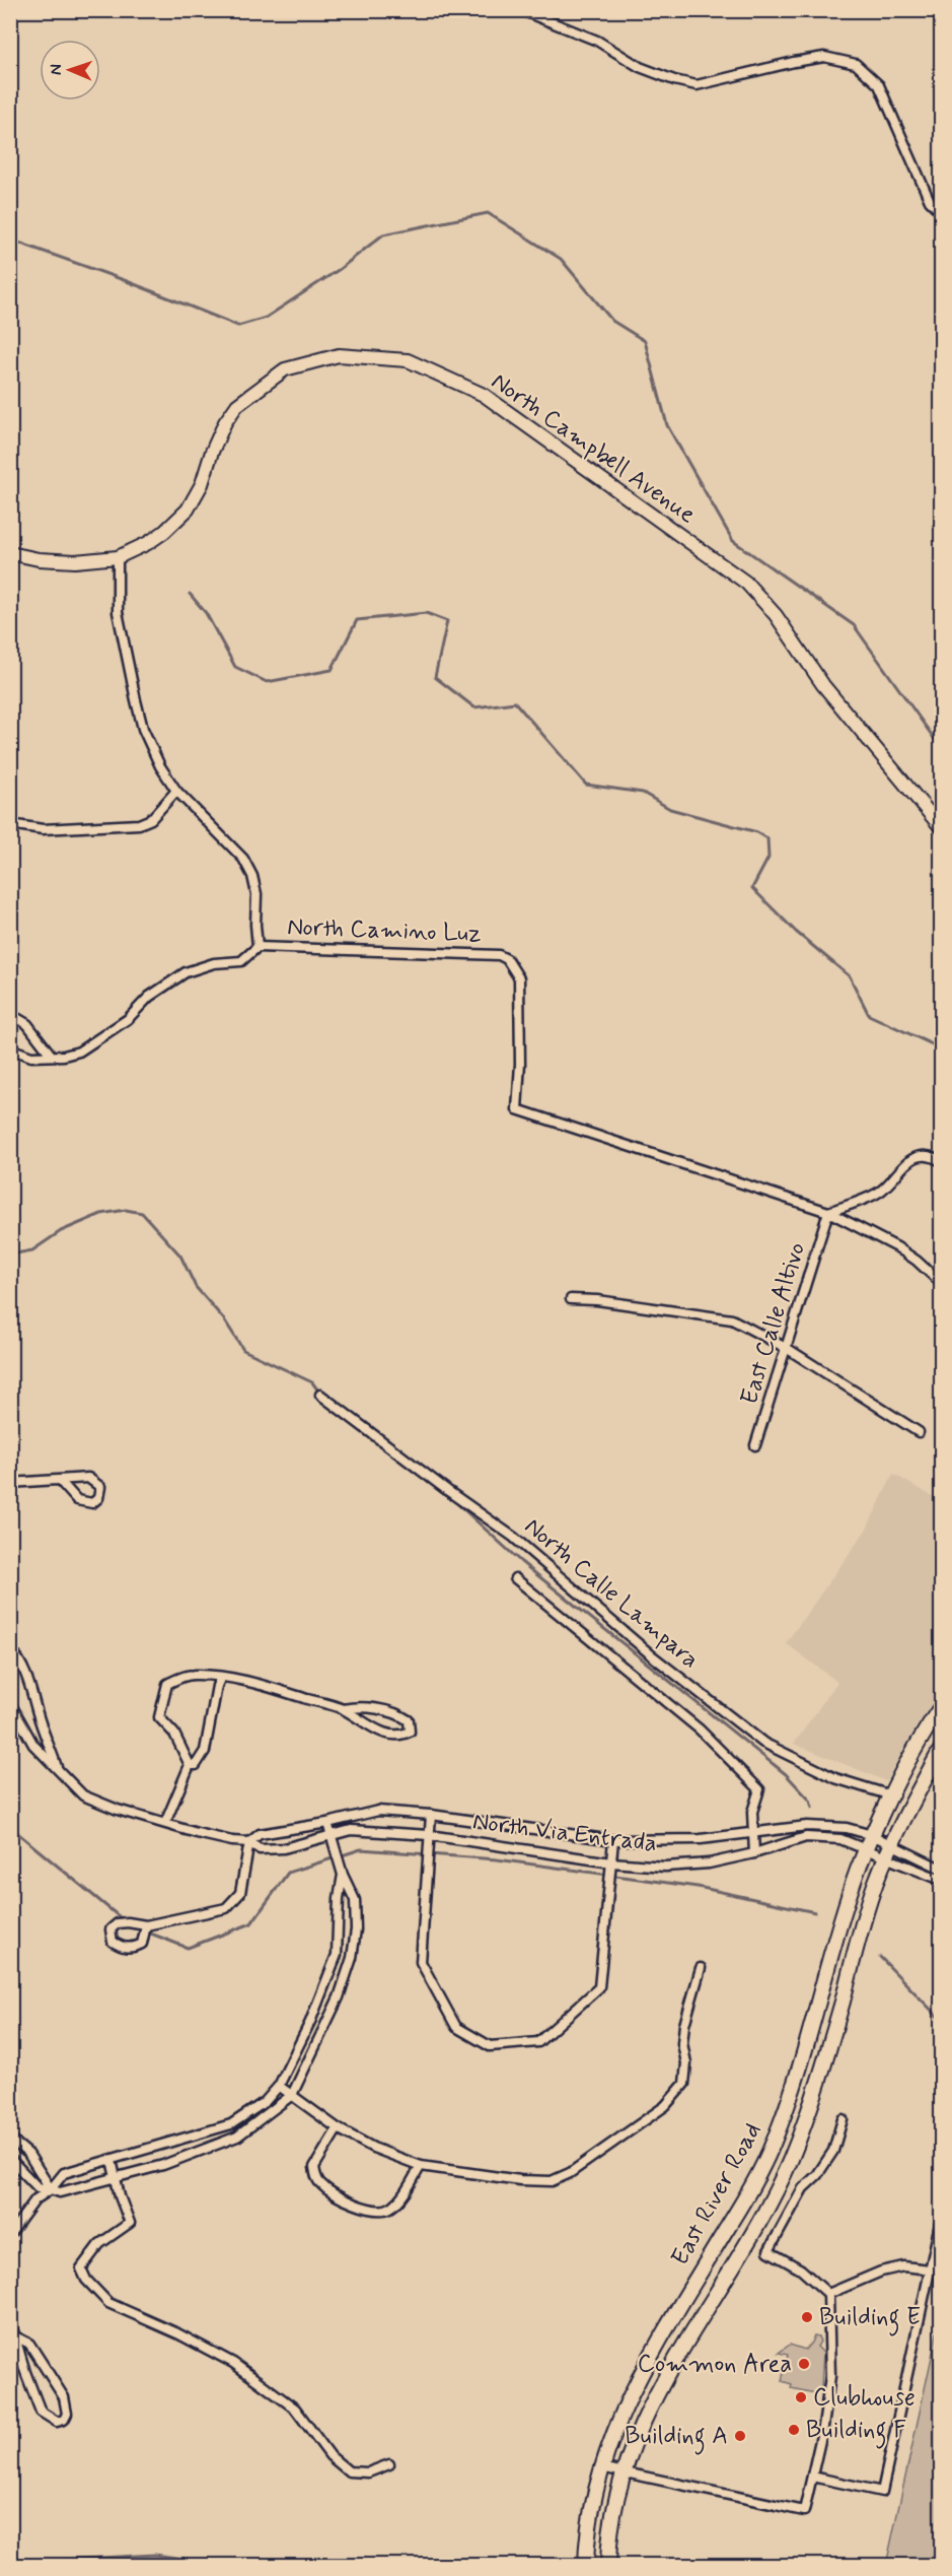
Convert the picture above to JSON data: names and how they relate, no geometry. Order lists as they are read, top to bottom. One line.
{"streets":{"main road":["North Campbell Avenue","East River Road"],"street":["North Camino Luz","East Calle Altivo","North Calle Lampara","North Via Entrada"]},"crossings":[["North Campbell Avenue","North Camino Luz"],["North Camino Luz","East Calle Altivo"],["North Calle Lampara","North Via Entrada"],["North Calle Lampara","East River Road"],["North Via Entrada","East River Road"]],"places":["Building E","Common Area","Clubhouse","Building F","Building A"],"north":"left"}
